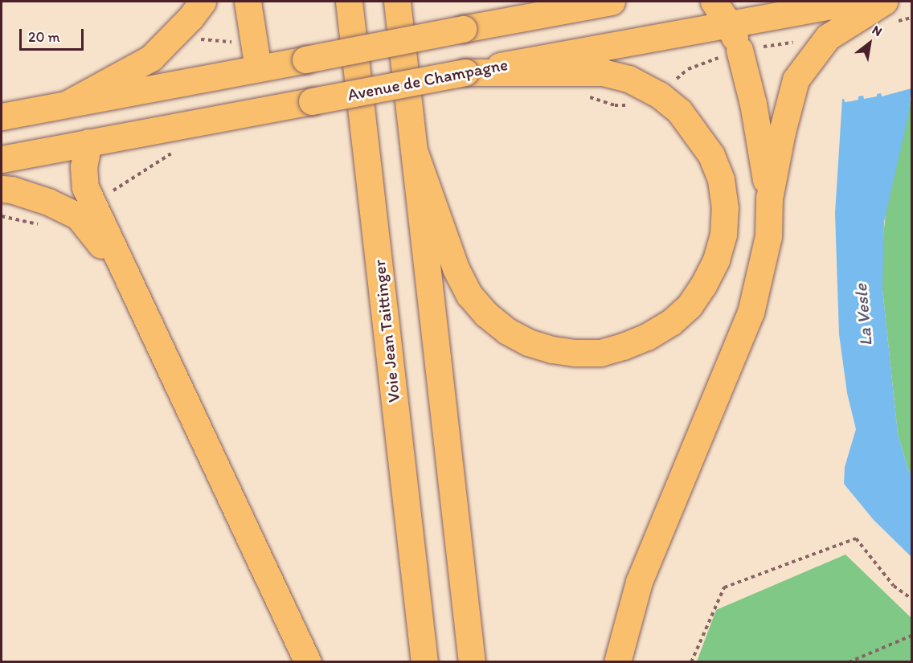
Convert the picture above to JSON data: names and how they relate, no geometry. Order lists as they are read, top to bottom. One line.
{"streets":{"main road":["Avenue de Champagne","Voie Jean Taittinger"]},"water":["La Vesle"],"scale_bar":"20 m","north":"top right"}
